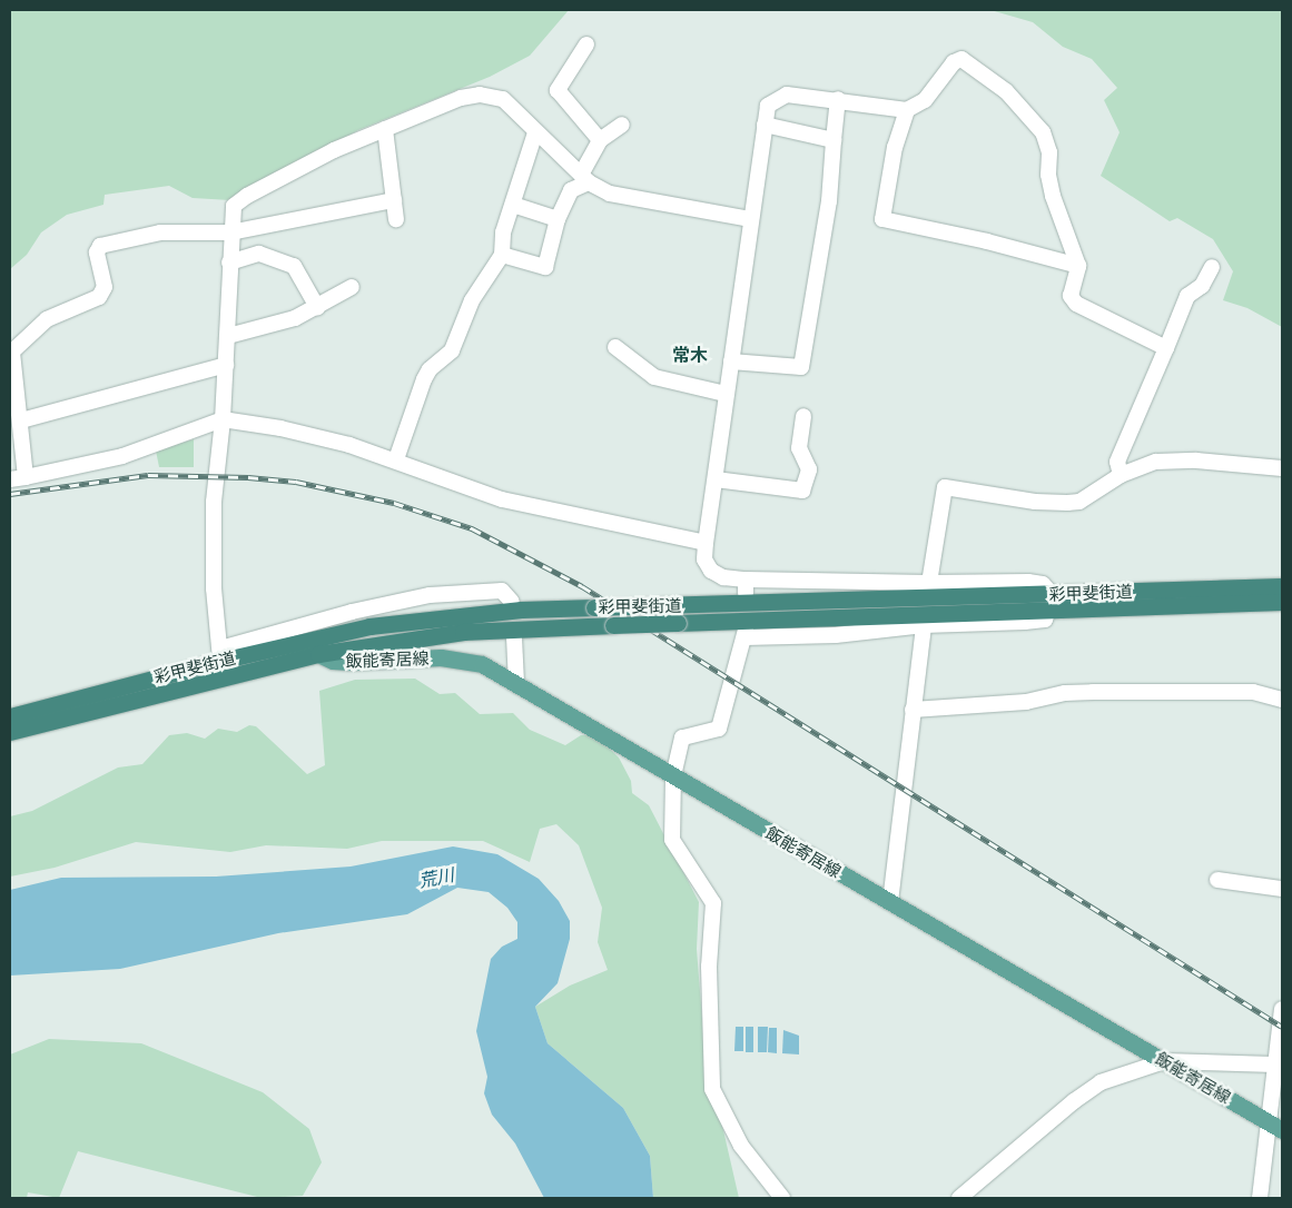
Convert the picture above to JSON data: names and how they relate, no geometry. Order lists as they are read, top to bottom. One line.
{"streets":{"highway":["彩甲斐街道"],"main road":["飯能寄居線"]},"crossings":[["彩甲斐街道","飯能寄居線"]],"districts":["常木"],"water":["荒川"]}
